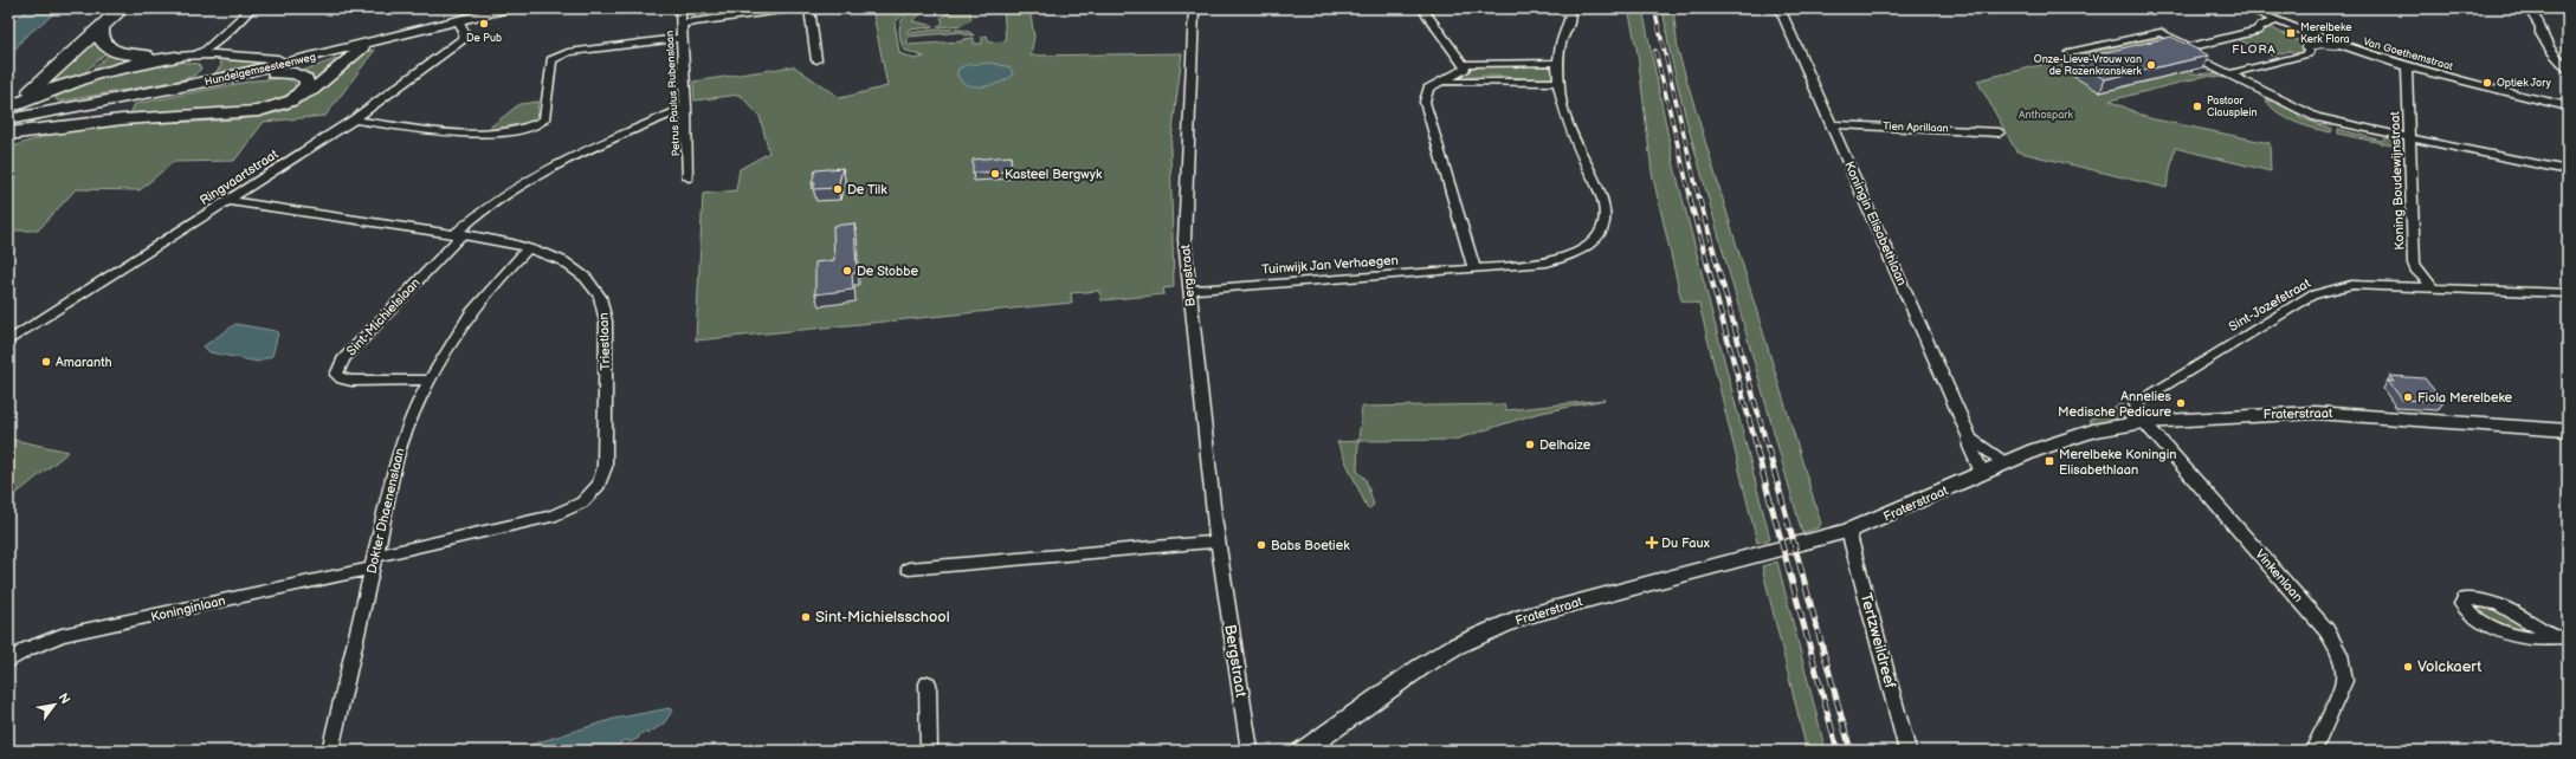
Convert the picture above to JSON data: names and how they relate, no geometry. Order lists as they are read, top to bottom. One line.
{"streets":{"main road":["Hundelgemsesteenweg"],"street":["Van Goethemstraat","Petrus Paulus Rubenslaan","Tien Aprillaan","Ringvaartstraat","Koning Boudewijnstraat","Koningin Elisabethlaan","Tuinwijk Jan Verhaegen","Bergstraat","Sint-Jozefstraat","Sint-Michielslaan","Triestlaan","Fraterstraat","Dokter Dhaenenslaan","Vinkenlaan","Koninginlaan","Tertzweildreef"]},"crossings":[["Van Goethemstraat","Koning Boudewijnstraat"],["Hundelgemsesteenweg","Ringvaartstraat"],["Petrus Paulus Rubenslaan","Sint-Michielslaan"],["Tien Aprillaan","Koningin Elisabethlaan"],["Ringvaartstraat","Triestlaan"],["Koning Boudewijnstraat","Sint-Jozefstraat"],["Koningin Elisabethlaan","Fraterstraat"],["Tuinwijk Jan Verhaegen","Bergstraat"],["Sint-Jozefstraat","Fraterstraat"],["Sint-Jozefstraat","Vinkenlaan"],["Sint-Michielslaan","Triestlaan"],["Sint-Michielslaan","Dokter Dhaenenslaan"],["Triestlaan","Dokter Dhaenenslaan"],["Triestlaan","Koninginlaan"],["Fraterstraat","Vinkenlaan"],["Fraterstraat","Tertzweildreef"],["Dokter Dhaenenslaan","Koninginlaan"]],"districts":["FLORA"],"parks":["Anthospark"],"places":{"other":["De Pub","Onze-Lieve-Vrouw van de Rozenkranskerk","Optiek Jory","Pastoor Clausplein","Kasteel Bergwyk","De Tilk","De Stobbe","Amaranth","Fiola Merelbeke","Annelies Medische Pedicure","Delhaize","Babs Boetiek","Sint-Michielsschool","Volckaert"],"transit":["Merelbeke Kerk Flora","Merelbeke Koningin Elisabethlaan"],"health":["Du Faux"]},"north":"top right"}
